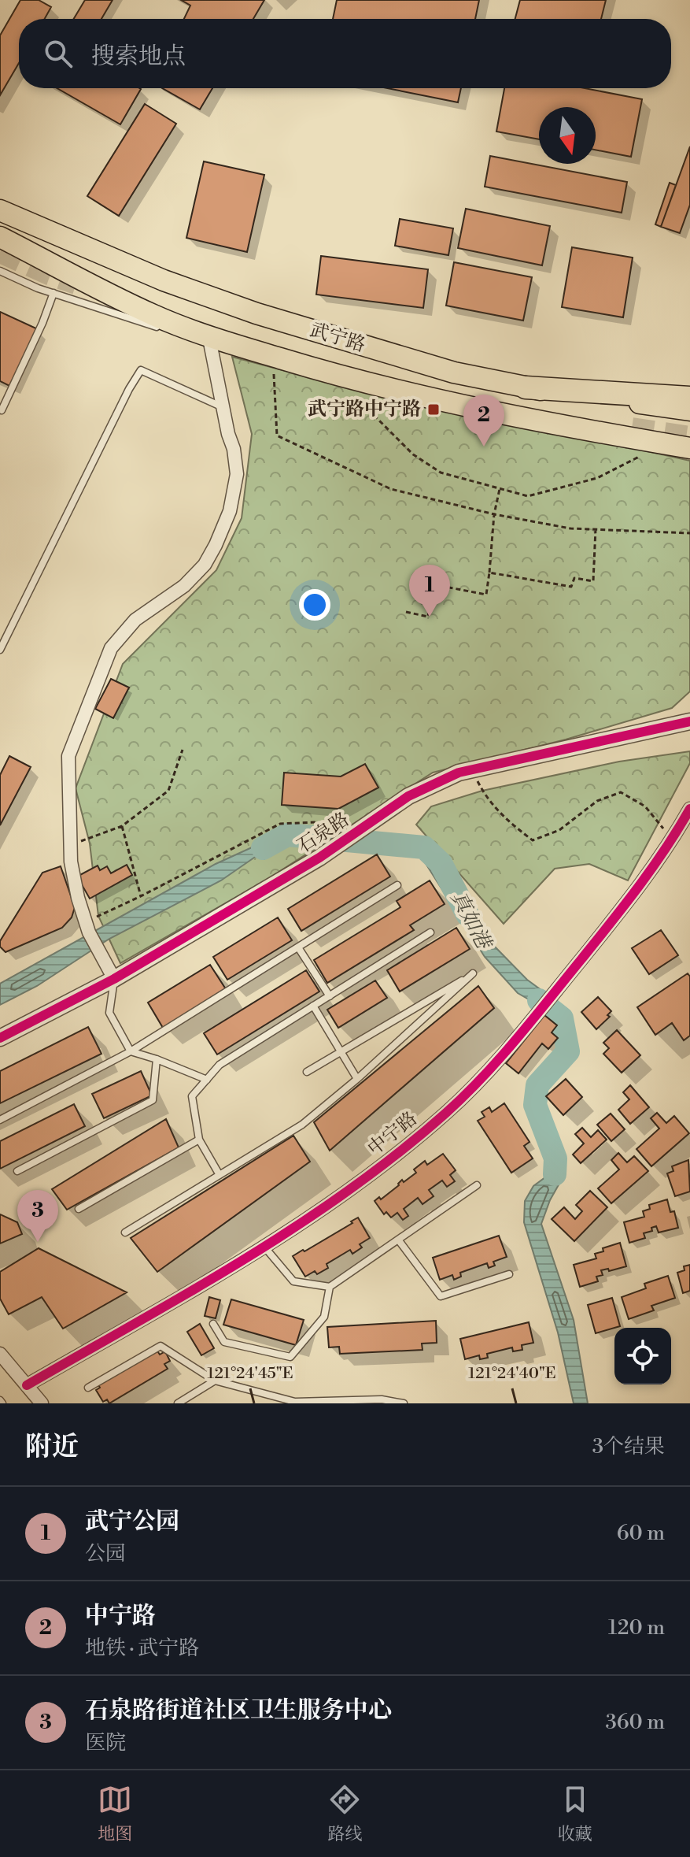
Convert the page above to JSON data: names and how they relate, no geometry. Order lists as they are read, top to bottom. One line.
{"streets":{"main road":["武宁路"],"street":["石泉路","中宁路"]},"water":["真如港"],"places":{"transit":["武宁路中宁路"]},"north":"bottom","page":{"search":"搜索地点","pins":["2","1","3"],"heading":["附近","3个结果"],"list":[{"mark":"1","name":"武宁公园","note":"公园","value":"60 m"},{"mark":"2","name":"中宁路","note":"地铁 · 武宁路","value":"120 m"},{"mark":"3","name":"石泉路街道社区卫生服务中心","note":"医院","value":"360 m"}],"nav":["地图","路线","收藏"]},"coordinates":["121°24'45\"E","121°24'40\"E"]}
